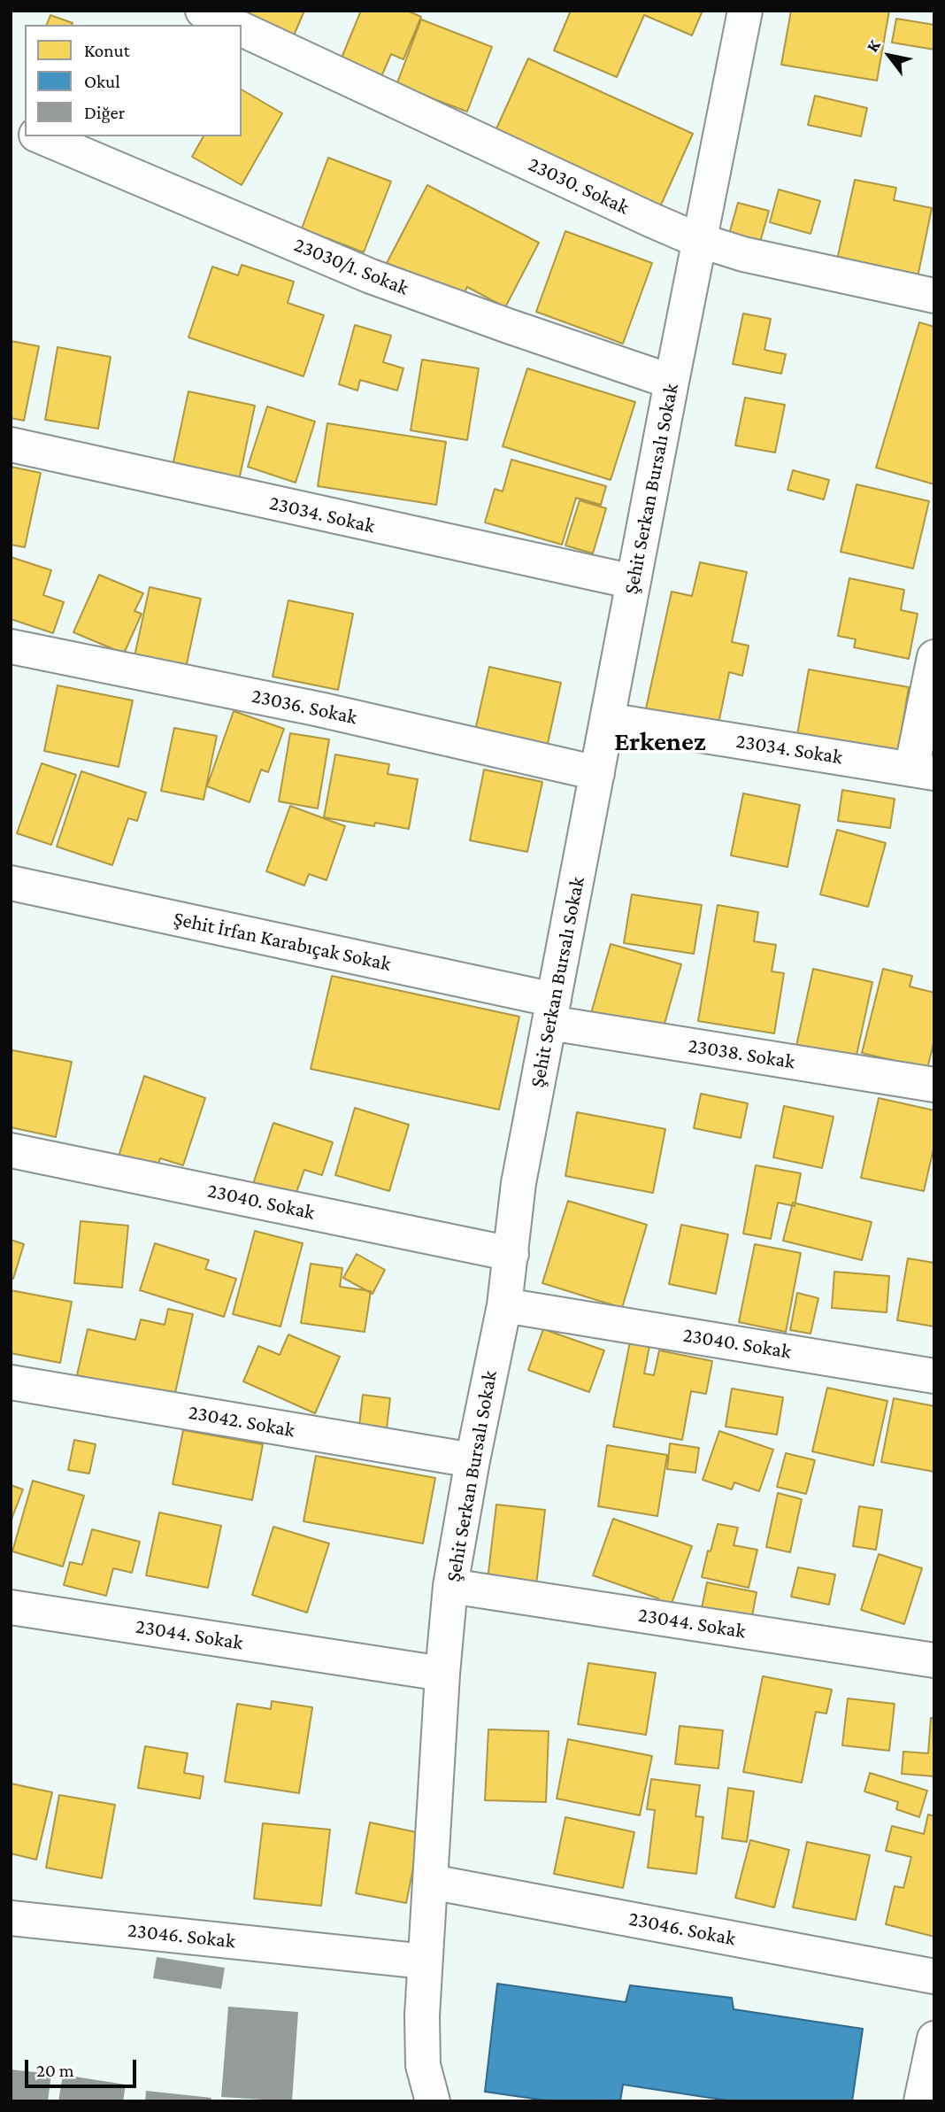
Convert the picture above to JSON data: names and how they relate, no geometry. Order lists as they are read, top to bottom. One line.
{"streets":{"street":["23030. Sokak","23030/1. Sokak","Şehit Serkan Bursalı Sokak","23034. Sokak","23036. Sokak","Şehit İrfan Karabıçak Sokak","23038. Sokak","23040. Sokak","23042. Sokak","23044. Sokak","23046. Sokak"]},"crossings":[["23030. Sokak","Şehit Serkan Bursalı Sokak"],["23030/1. Sokak","Şehit Serkan Bursalı Sokak"],["Şehit Serkan Bursalı Sokak","23034. Sokak"],["Şehit Serkan Bursalı Sokak","23036. Sokak"],["Şehit Serkan Bursalı Sokak","Şehit İrfan Karabıçak Sokak"],["Şehit Serkan Bursalı Sokak","23038. Sokak"],["Şehit Serkan Bursalı Sokak","23040. Sokak"],["Şehit Serkan Bursalı Sokak","23042. Sokak"],["Şehit Serkan Bursalı Sokak","23044. Sokak"],["Şehit Serkan Bursalı Sokak","23046. Sokak"],["Şehit İrfan Karabıçak Sokak","23038. Sokak"]],"districts":["Erkenez"],"legend":["Konut","Okul","Diğer"],"scale_bar":"20 m","north":"top left"}
